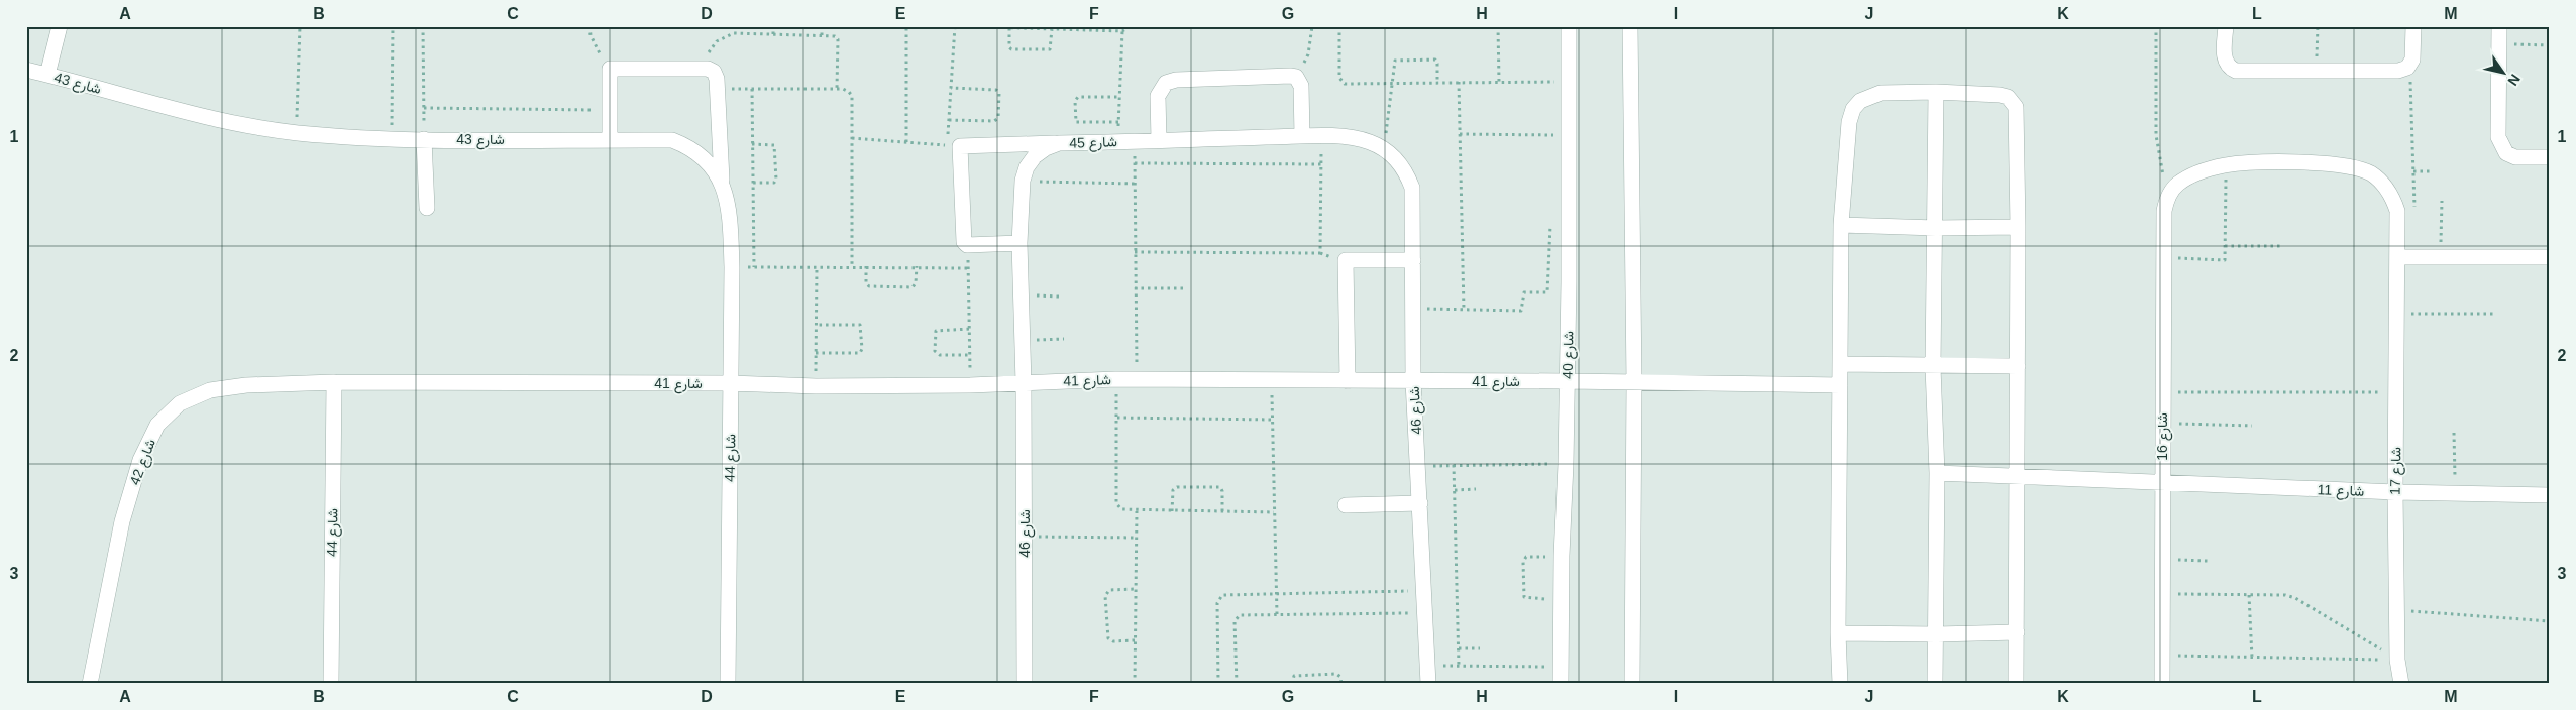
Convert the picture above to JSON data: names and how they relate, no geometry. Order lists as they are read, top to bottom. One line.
{"streets":{"street":["شارع 43","شارع 45","شارع 40","شارع 41","شارع 46","شارع 16","شارع 44","شارع 42","شارع 17","شارع 11"]},"crossings":[["شارع 43","شارع 41"],["شارع 43","شارع 44"],["شارع 45","شارع 41"],["شارع 45","شارع 46"],["شارع 40","شارع 41"],["شارع 41","شارع 46"],["شارع 41","شارع 44"],["شارع 41","شارع 42"],["شارع 16","شارع 17"],["شارع 16","شارع 11"],["شارع 44","شارع 42"],["شارع 17","شارع 11"]],"north":"bottom right","grid":{"columns":["A","B","C","D","E","F","G","H","I","J","K","L","M"],"rows":["1","2","3"]}}
